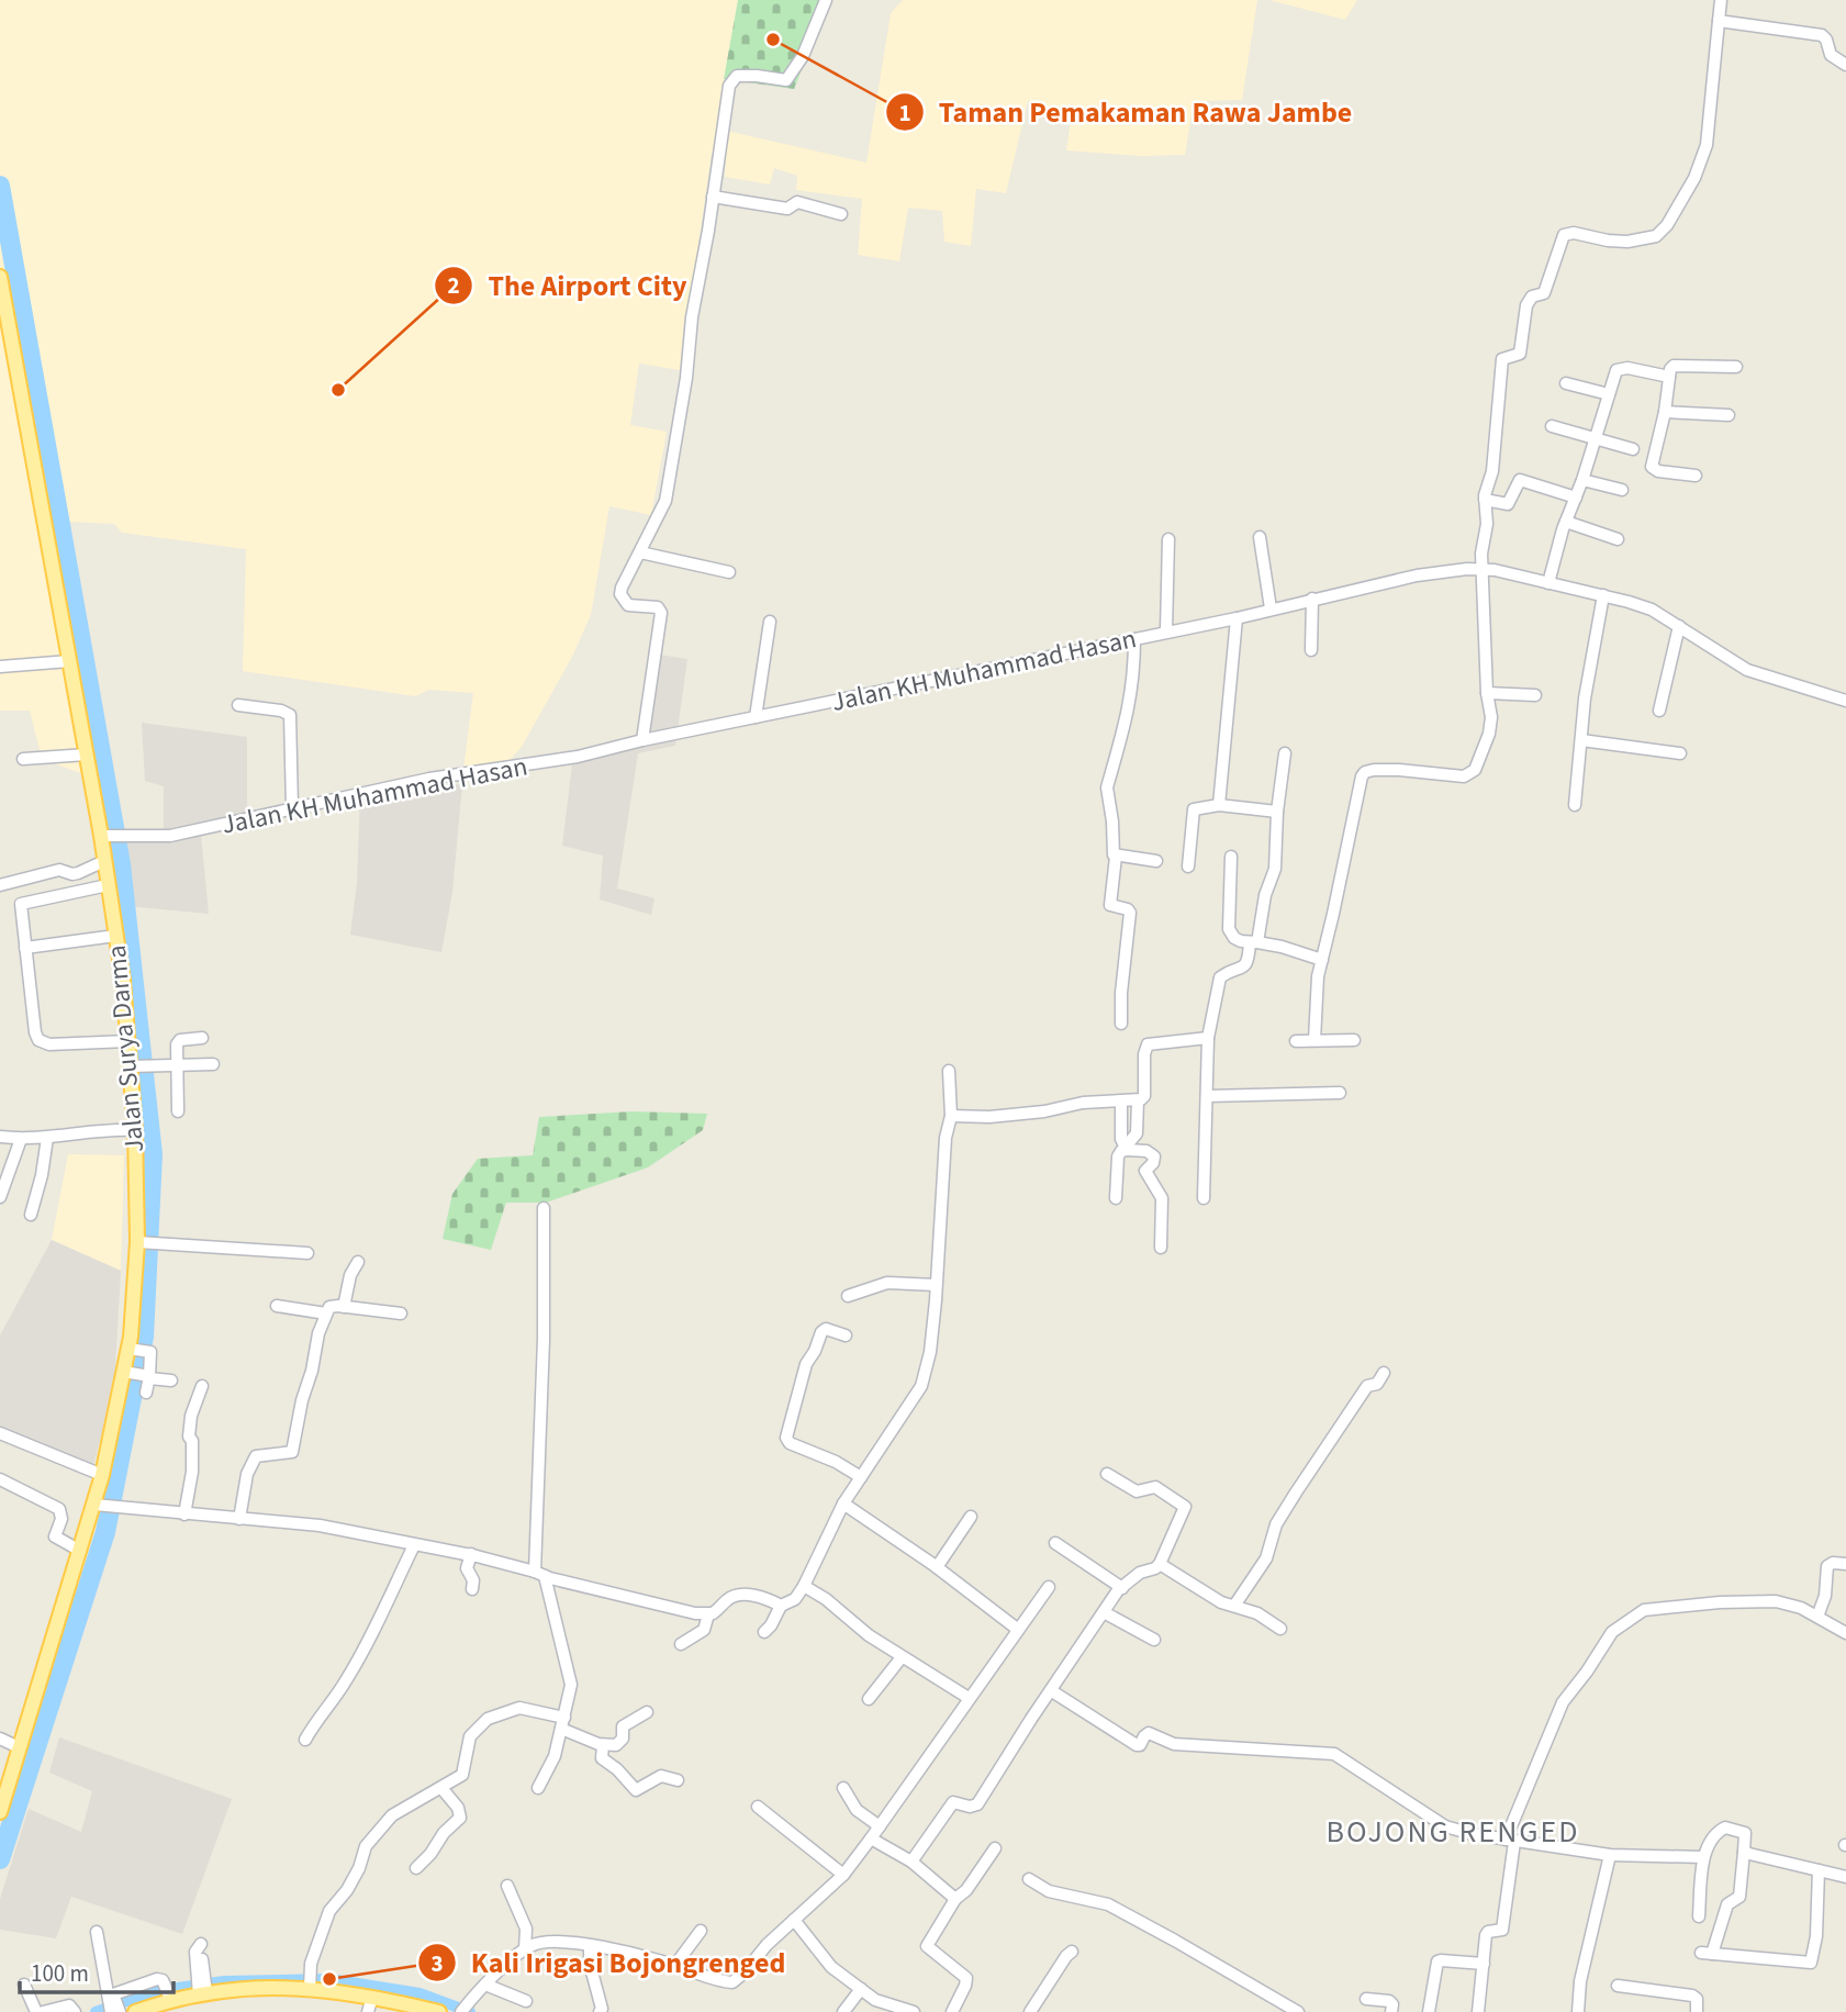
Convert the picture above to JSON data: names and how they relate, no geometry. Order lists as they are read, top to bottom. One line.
{"streets":{"main road":["Jalan Surya Darma"],"street":["Jalan KH Muhammad Hasan"]},"crossings":[["Jalan KH Muhammad Hasan","Jalan Surya Darma"]],"districts":["BOJONG RENGED"],"places":["Taman Pemakaman Rawa Jambe","The Airport City","Kali Irigasi Bojongrenged"],"scale_bar":"100 m"}
